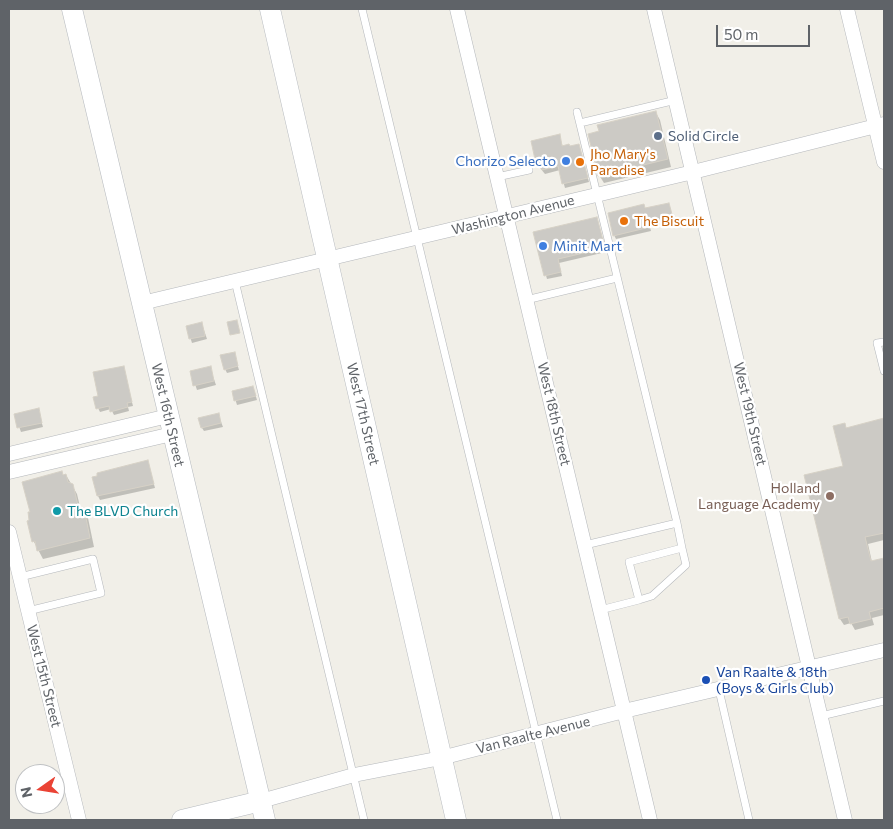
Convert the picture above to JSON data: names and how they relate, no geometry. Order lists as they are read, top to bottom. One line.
{"streets":{"street":["Washington Avenue","West 17th Street","West 18th Street","West 19th Street","West 16th Street","West 15th Street","Van Raalte Avenue"]},"crossings":[["Washington Avenue","West 17th Street"],["Washington Avenue","West 18th Street"],["Washington Avenue","West 19th Street"],["Washington Avenue","West 16th Street"],["West 17th Street","Van Raalte Avenue"],["West 18th Street","Van Raalte Avenue"],["West 19th Street","Van Raalte Avenue"],["West 16th Street","Van Raalte Avenue"]],"places":["Solid Circle","Chorizo Selecto","Jho Mary's Paradise","The Biscuit","Minit Mart","Holland Language Academy","The BLVD Church","Van Raalte & 18th (Boys & Girls Club)"],"scale_bar":"50 m","north":"left"}
